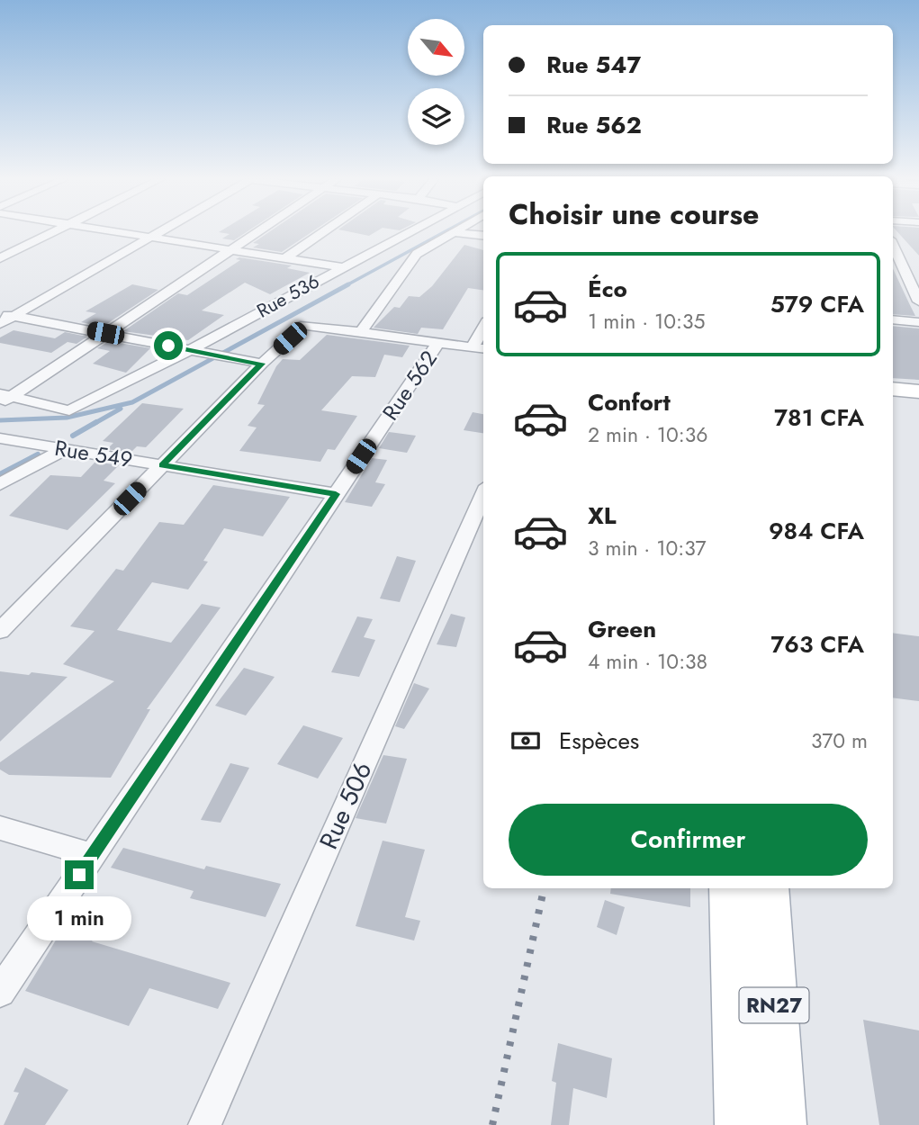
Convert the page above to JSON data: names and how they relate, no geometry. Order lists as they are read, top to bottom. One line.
{"streets":{"main road":["RN27"],"street":["Rue 536","Rue 562","Rue 549","Rue 506"]},"crossings":[["Rue 562","Rue 549"]],"north":"bottom right","page":{"banner":["Rue 547","Rue 562"],"heading":"Choisir une course","list":[{"name":"Éco","note":"1 min · 10:35","value":"579 CFA"},{"name":"Confort","note":"2 min · 10:36","value":"781 CFA"},{"name":"XL","note":"3 min · 10:37","value":"984 CFA"},{"name":"Green","note":"4 min · 10:38","value":"763 CFA"}],"pay":["Espèces","370 m"],"buttons":"Confirmer","bubble":"1 min"}}
